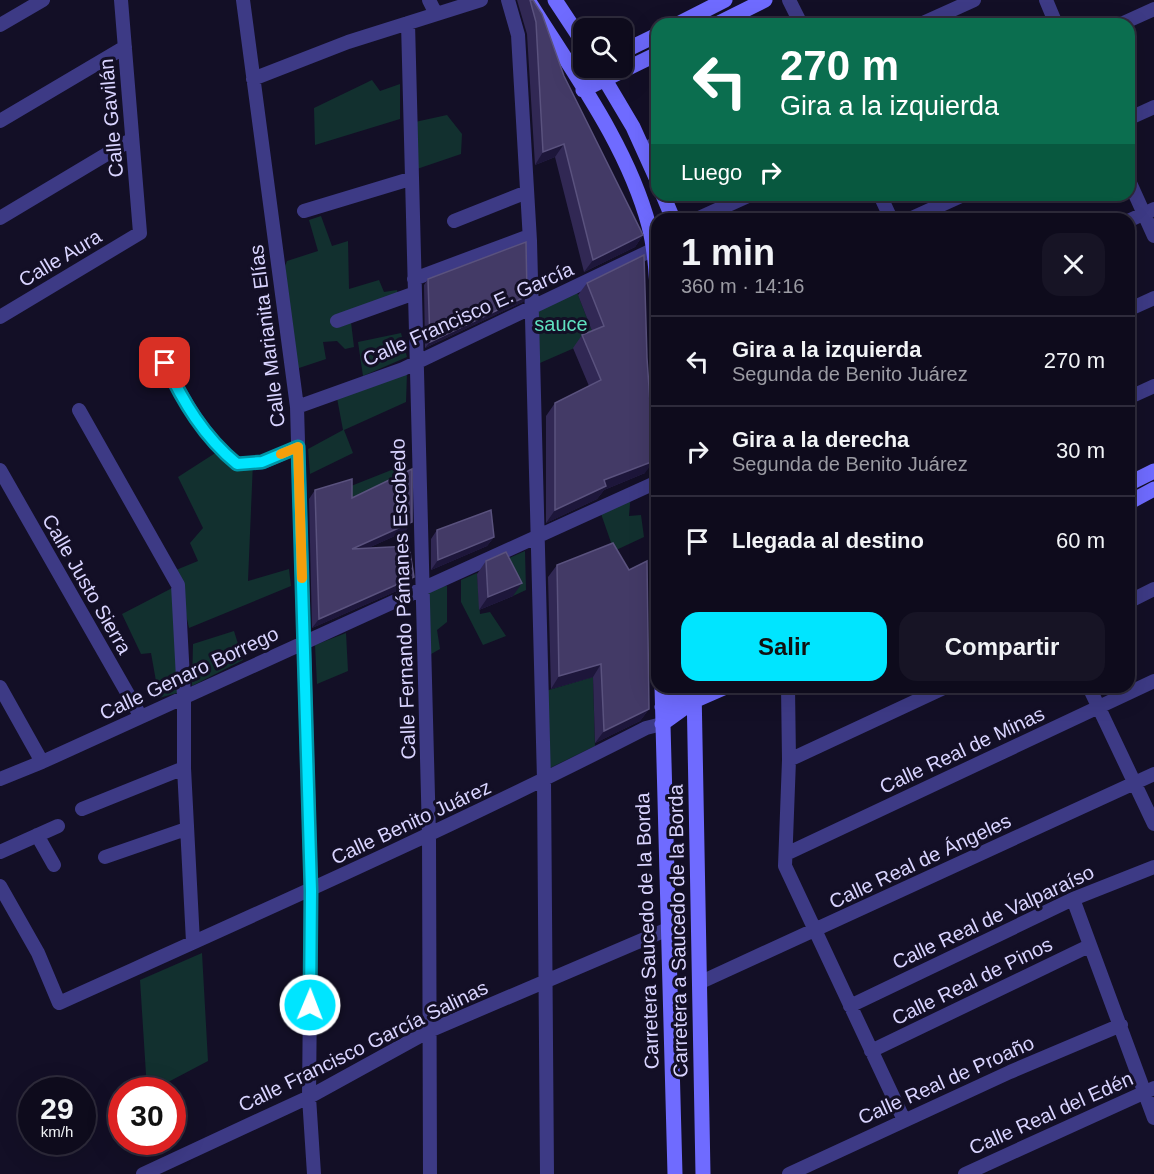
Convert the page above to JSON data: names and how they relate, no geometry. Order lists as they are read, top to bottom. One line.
{"streets":{"street":["Calle Gavilán","Calle Aura","Calle Francisco E. García","Calle Marianita Elías","Calle Justo Sierra","Calle Fernando Pámanes Escobedo","Calle Genaro Borrego","Calle Real de Minas","Calle Benito Juárez","Calle Real de Ángeles","Calle Real de Valparaíso","Carretera Saucedo de la Borda","Carretera a Saucedo de la Borda","Calle Real de Pinos","Calle Francisco García Salinas","Calle Real de Proaño","Calle Real del Edén"]},"crossings":[["Calle Gavilán","Calle Aura"],["Calle Francisco E. García","Calle Marianita Elías"],["Calle Francisco E. García","Calle Fernando Pámanes Escobedo"],["Calle Marianita Elías","Calle Genaro Borrego"],["Calle Marianita Elías","Calle Benito Juárez"],["Calle Marianita Elías","Calle Francisco García Salinas"],["Calle Justo Sierra","Calle Genaro Borrego"],["Calle Fernando Pámanes Escobedo","Calle Genaro Borrego"],["Calle Fernando Pámanes Escobedo","Calle Benito Juárez"],["Calle Fernando Pámanes Escobedo","Calle Francisco García Salinas"],["Calle Benito Juárez","Carretera Saucedo de la Borda"],["Calle Real de Ángeles","Carretera a Saucedo de la Borda"],["Carretera Saucedo de la Borda","Calle Francisco García Salinas"]],"parks":["sauce"],"page":{"turn":["270 m","Gira a la izquierda"],"then":"Luego","heading":["1 min","360 m · 14:16"],"list":[{"name":"Gira a la izquierda","note":"Segunda de Benito Juárez","value":"270 m"},{"name":"Gira a la derecha","note":"Segunda de Benito Juárez","value":"30 m"},{"name":"Llegada al destino","value":"60 m"}],"buttons":["Salir","Compartir"],"speed":"29 km/h","limit":"30"}}
